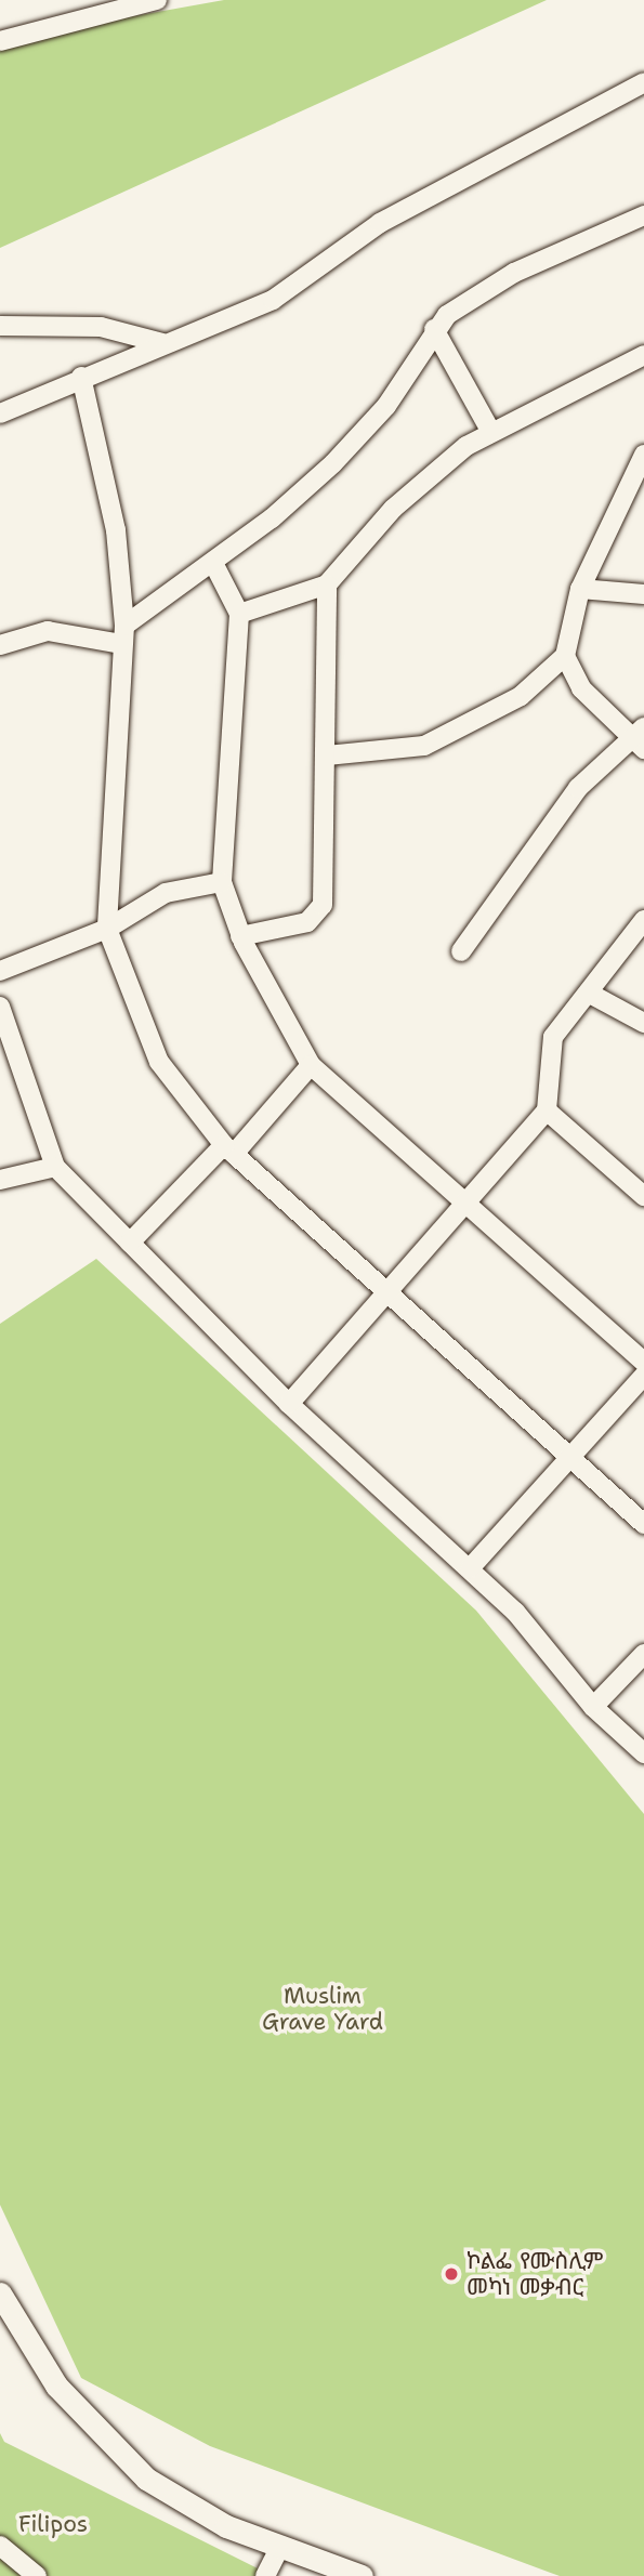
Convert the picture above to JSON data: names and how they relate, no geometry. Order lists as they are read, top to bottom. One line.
{"parks":["Muslim Grave Yard","Filipos"],"places":["ኮልፌ የሙስሊም መካነ መቃብር"]}
